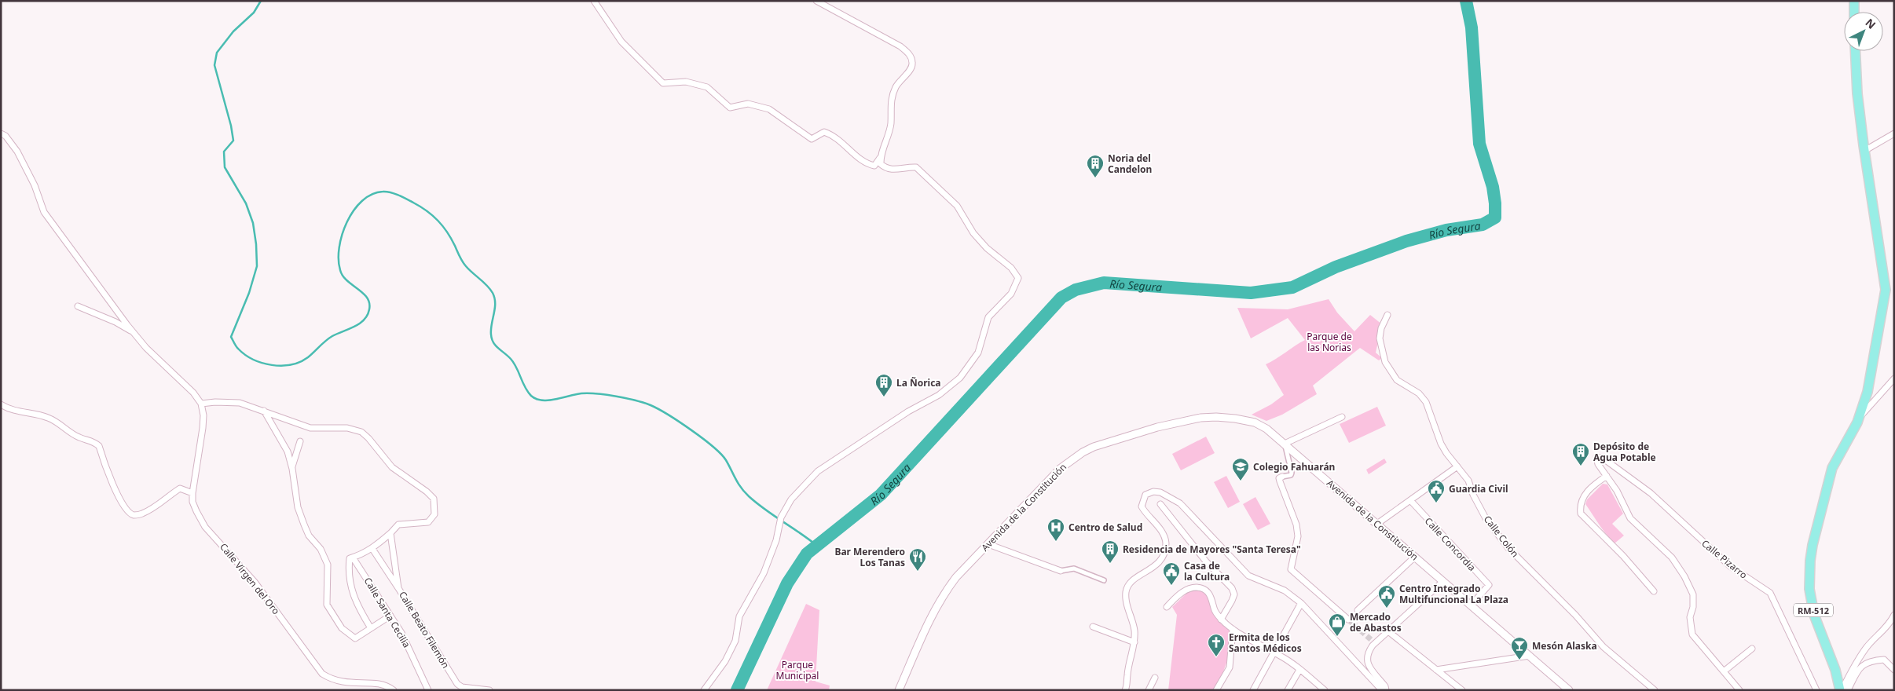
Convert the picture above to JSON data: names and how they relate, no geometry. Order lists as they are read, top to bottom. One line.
{"streets":{"main road":["RM-512"],"street":["Avenida de la Constitución","Calle Colón","Calle Concordia","Calle Pizarro","Calle Virgen del Oro","Calle Santa Cecilia","Calle Beato Filemón"]},"crossings":[["Avenida de la Constitución","Calle Concordia"]],"water":["Río Segura"],"parks":["Parque de las Norias","Parque Municipal"],"places":{"building":["Noria del Candelon","La Ñorica","Depósito de Agua Potable","Residencia de Mayores \"Santa Teresa\""],"school or university":["Colegio Fahuarán"],"public building":["Guardia Civil","Casa de la Cultura","Centro Integrado Multifuncional La Plaza"],"hospital":["Centro de Salud"],"restaurant":["Bar Merendero Los Tanas"],"shop":["Mercado de Abastos"],"church":["Ermita de los Santos Médicos"],"bar":["Mesón Alaska"]},"north":"top right"}
